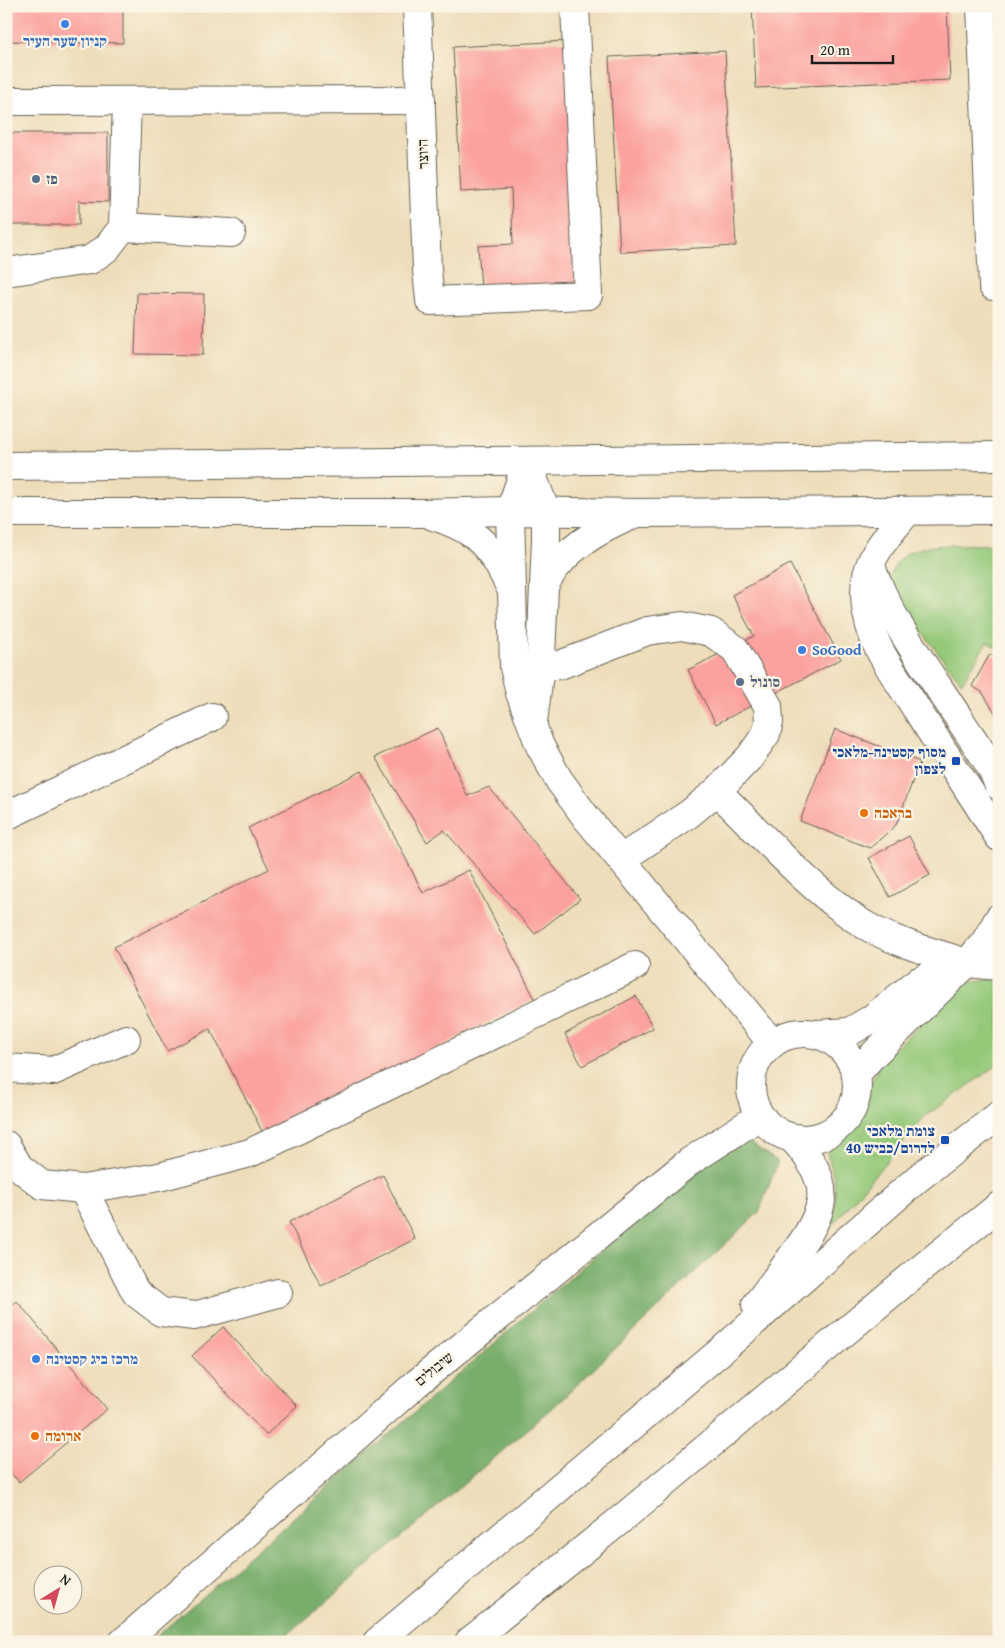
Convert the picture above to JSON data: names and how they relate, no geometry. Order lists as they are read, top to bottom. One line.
{"streets":{"main road":["היוצר","שיבולים"]},"places":{"other":["קניון שער העיר","פז","SoGood","סונול","בראכה","מרכז ביג קסטינה","ארומה"],"transit":["מסוף קסטינה-מלאכי לצפון","צומת מלאכי לדרום/כביש 40"]},"scale_bar":"20 m","north":"top right"}
